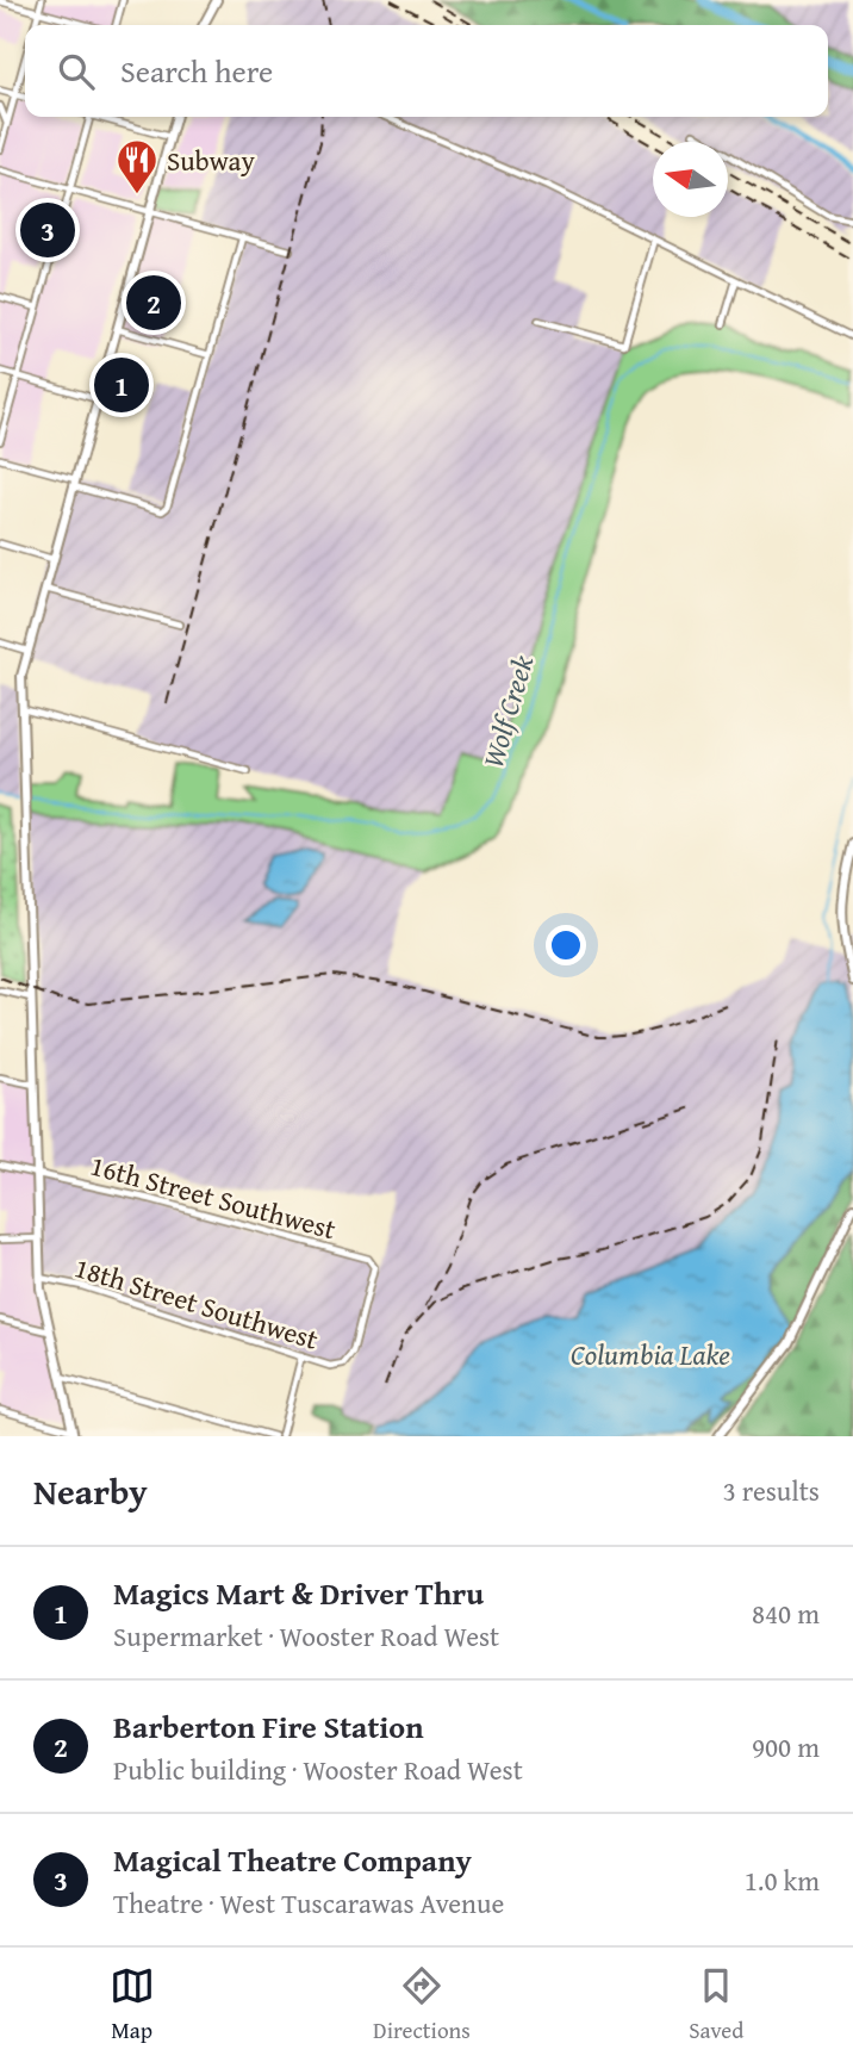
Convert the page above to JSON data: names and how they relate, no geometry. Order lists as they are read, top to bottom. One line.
{"streets":{"street":["16th Street Southwest","18th Street Southwest"]},"crossings":[["16th Street Southwest","18th Street Southwest"]],"water":["Wolf Creek","Columbia Lake"],"places":{"restaurant":["Subway"]},"north":"left","page":{"search":"Search here","pins":["3","2","1"],"heading":["Nearby","3 results"],"list":[{"mark":"1","name":"Magics Mart & Driver Thru","note":"Supermarket · Wooster Road West","value":"840 m"},{"mark":"2","name":"Barberton Fire Station","note":"Public building · Wooster Road West","value":"900 m"},{"mark":"3","name":"Magical Theatre Company","note":"Theatre · West Tuscarawas Avenue","value":"1.0 km"}],"nav":["Map","Directions","Saved"]}}
